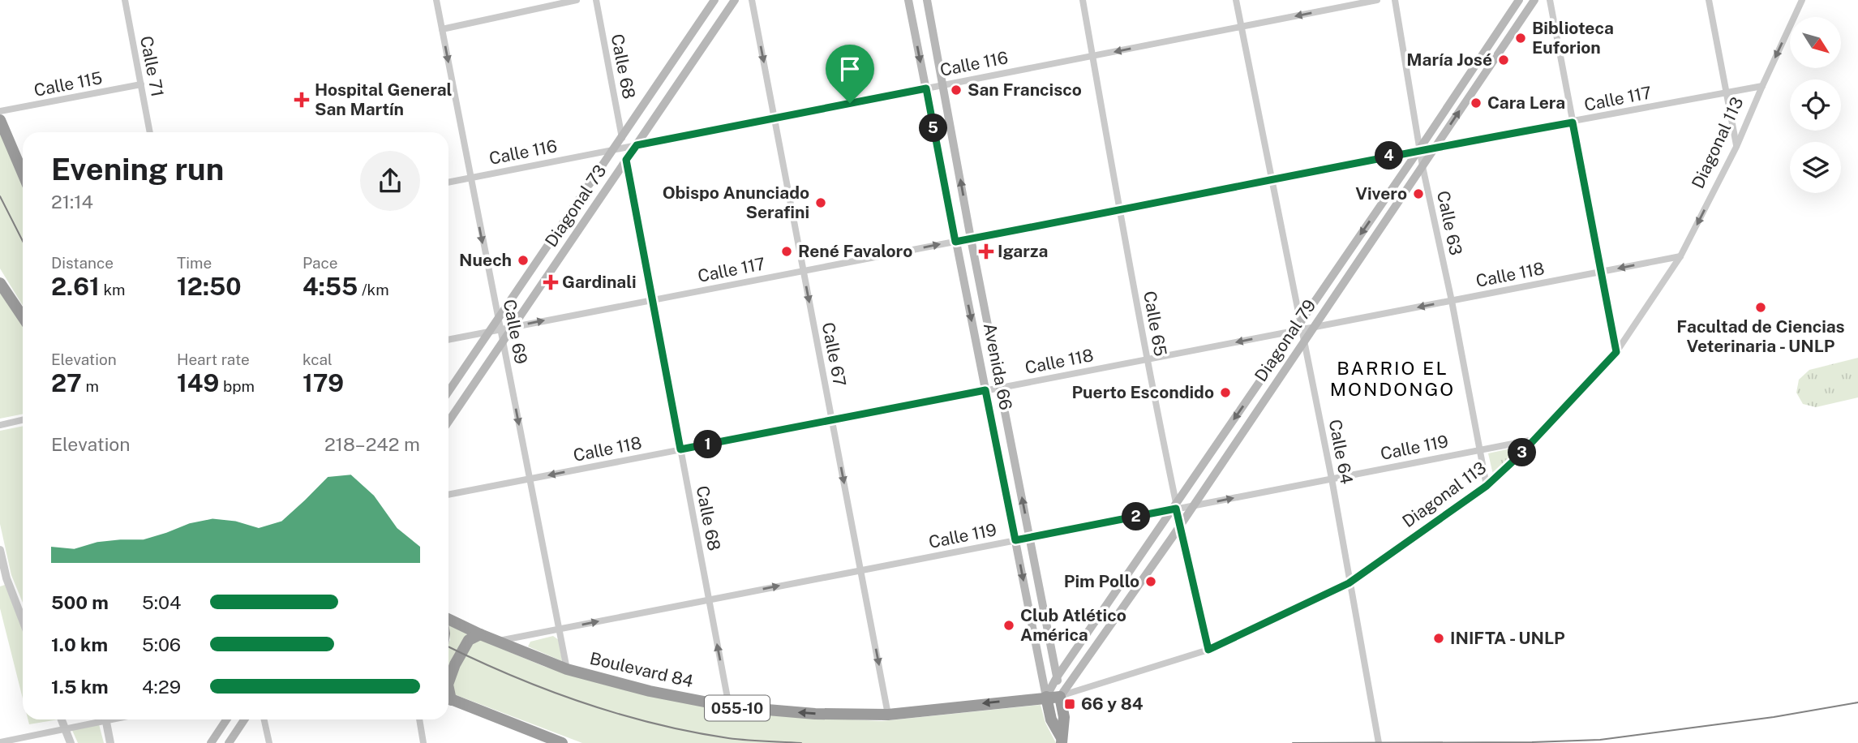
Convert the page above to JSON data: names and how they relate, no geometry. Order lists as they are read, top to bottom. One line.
{"streets":{"highway":["Diagonal 113","Avenida 66","Boulevard 84","055-10"],"main road":["Diagonal 73","Diagonal 79"],"street":["Calle 116","Calle 71","Calle 68","Calle 115","Calle 117","Calle 63","Calle 118","Calle 65","Calle 69","Calle 67","Calle 119","Calle 64"]},"crossings":[["Calle 116","Calle 68"],["Calle 116","Diagonal 73"],["Calle 116","Calle 65"],["Calle 116","Calle 69"],["Calle 116","Calle 67"],["Calle 116","Avenida 66"],["Calle 116","Calle 64"],["Calle 71","Calle 115"],["Calle 68","Calle 117"],["Calle 68","Diagonal 73"],["Calle 68","Calle 118"],["Calle 68","Calle 119"],["Calle 68","Boulevard 84"],["Calle 117","Diagonal 113"],["Calle 117","Diagonal 73"],["Calle 117","Calle 63"],["Calle 117","Calle 65"],["Calle 117","Calle 69"],["Calle 117","Diagonal 79"],["Calle 117","Calle 67"],["Calle 117","Avenida 66"],["Calle 117","Calle 64"],["Diagonal 113","Calle 63"],["Diagonal 113","Calle 118"],["Diagonal 113","Calle 65"],["Diagonal 113","Diagonal 79"],["Diagonal 113","Avenida 66"],["Diagonal 113","Calle 119"],["Diagonal 113","Calle 64"],["Diagonal 113","Boulevard 84"],["Diagonal 73","Calle 69"],["Calle 63","Calle 118"],["Calle 63","Diagonal 79"],["Calle 63","Calle 119"],["Calle 118","Calle 65"],["Calle 118","Calle 69"],["Calle 118","Diagonal 79"],["Calle 118","Calle 67"],["Calle 118","Avenida 66"],["Calle 118","Calle 64"],["Calle 65","Diagonal 79"],["Calle 65","Calle 119"],["Calle 69","Calle 119"],["Calle 69","Boulevard 84"],["Diagonal 79","Avenida 66"],["Diagonal 79","Calle 119"],["Diagonal 79","Calle 64"],["Diagonal 79","Boulevard 84"],["Calle 67","Calle 119"],["Calle 67","Boulevard 84"],["Avenida 66","Calle 119"],["Avenida 66","Boulevard 84"],["Calle 119","Calle 64"],["Calle 119","Boulevard 84"]],"one_way":["Calle 118","Calle 69","Calle 67","Calle 119","Boulevard 84"],"districts":["BARRIO EL MONDONGO"],"places":{"other":["Biblioteca Euforion","María José","San Francisco","Cara Lera","Vivero","Obispo Anunciado Serafini","René Favaloro","Nuech","Facultad de Ciencias Veterinaria - UNLP","Puerto Escondido","Pim Pollo","Club Atlético América","INIFTA - UNLP"],"health":["Hospital General San Martín","Igarza","Gardinali"],"transit":["66 y 84"]},"north":"bottom right","page":{"pins":["5","4","1","3","2"],"heading":["Evening run","21:14"],"stats":[["Distance","2.61 km"],["Time","12:50"],["Pace","4:55 /km"],["Elevation","27 m"],["Heart rate","149 bpm"],["kcal","179"]],"chart":["Elevation","218–242 m"],"list":[{"name":"500 m","note":"5:04"},{"name":"1.0 km","note":"5:06"},{"name":"1.5 km","note":"4:29"}]}}
